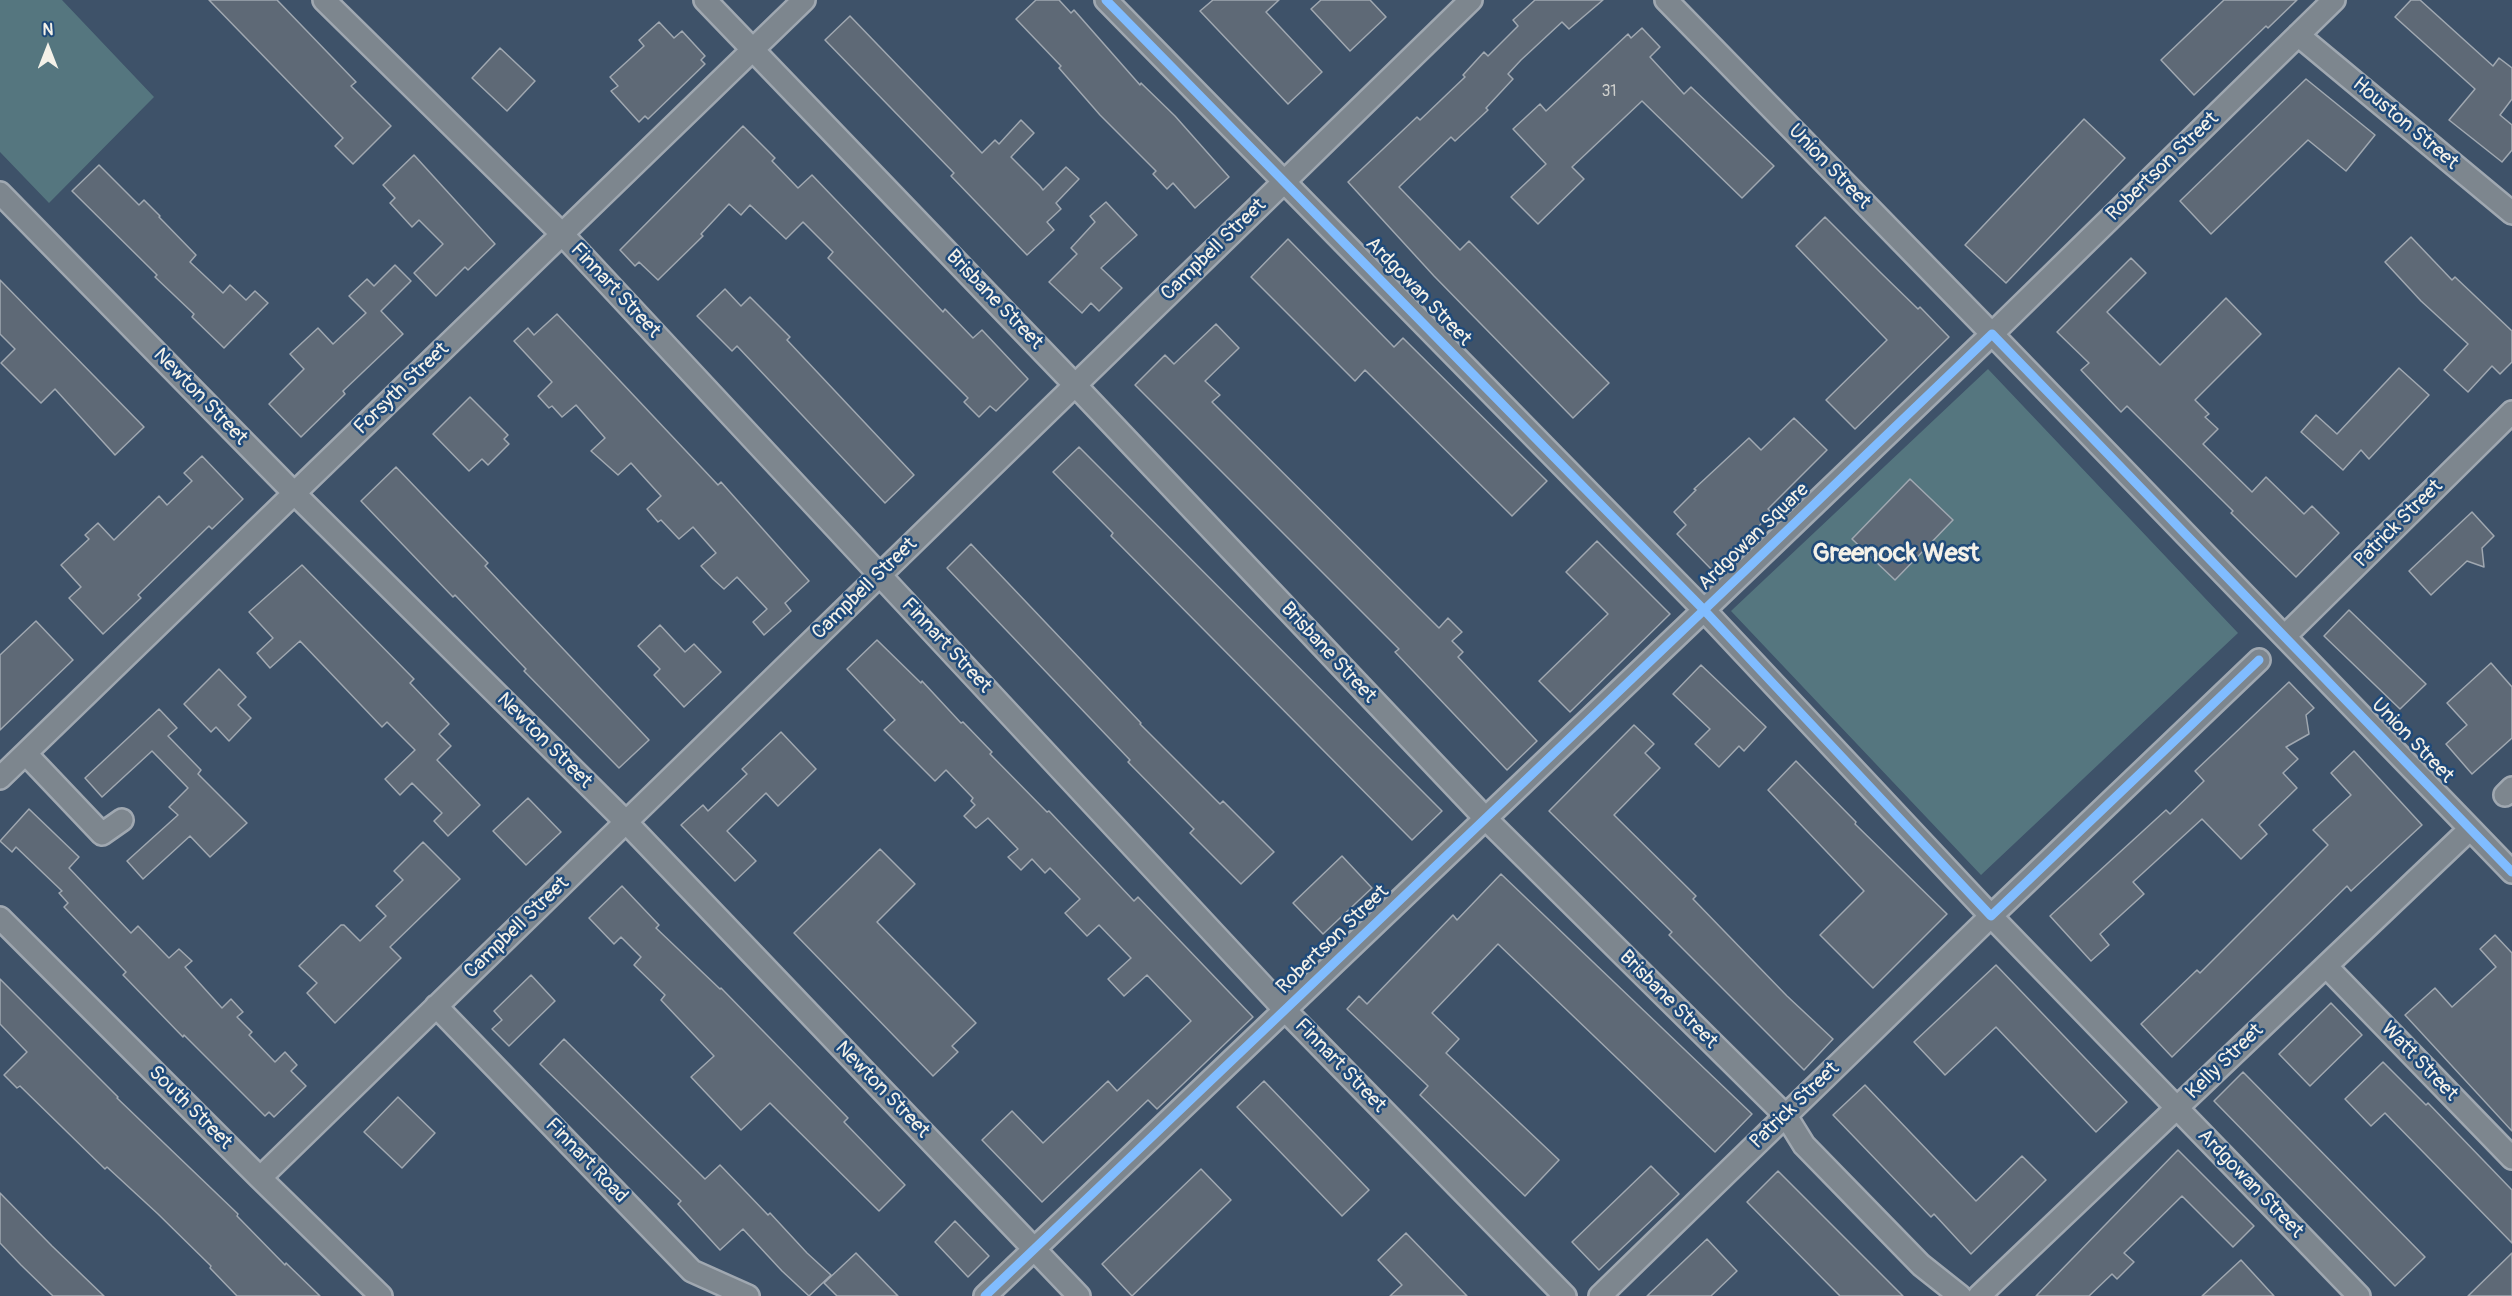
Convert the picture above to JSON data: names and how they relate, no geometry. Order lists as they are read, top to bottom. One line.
{"streets":{"street":["Houston Street","Union Street","Robertson Street","Campbell Street","Finnart Street","Ardgowan Street","Brisbane Street","Forsyth Street","Newton Street","Patrick Street","Ardgowan Square","Kelly Street","Watt Street","South Street","Finnart Road"]},"crossings":[["Houston Street","Robertson Street"],["Union Street","Robertson Street"],["Union Street","Patrick Street"],["Union Street","Ardgowan Square"],["Union Street","Kelly Street"],["Robertson Street","Finnart Street"],["Robertson Street","Ardgowan Street"],["Robertson Street","Brisbane Street"],["Robertson Street","Newton Street"],["Robertson Street","Ardgowan Square"],["Campbell Street","Finnart Street"],["Campbell Street","Ardgowan Street"],["Campbell Street","Brisbane Street"],["Campbell Street","Newton Street"],["Campbell Street","South Street"],["Campbell Street","Finnart Road"],["Finnart Street","Forsyth Street"],["Ardgowan Street","Patrick Street"],["Ardgowan Street","Ardgowan Square"],["Ardgowan Street","Kelly Street"],["Brisbane Street","Forsyth Street"],["Brisbane Street","Patrick Street"],["Forsyth Street","Newton Street"],["Patrick Street","Ardgowan Square"],["Kelly Street","Watt Street"]],"districts":["Greenock West"],"house_numbers":["31"],"north":"top"}
